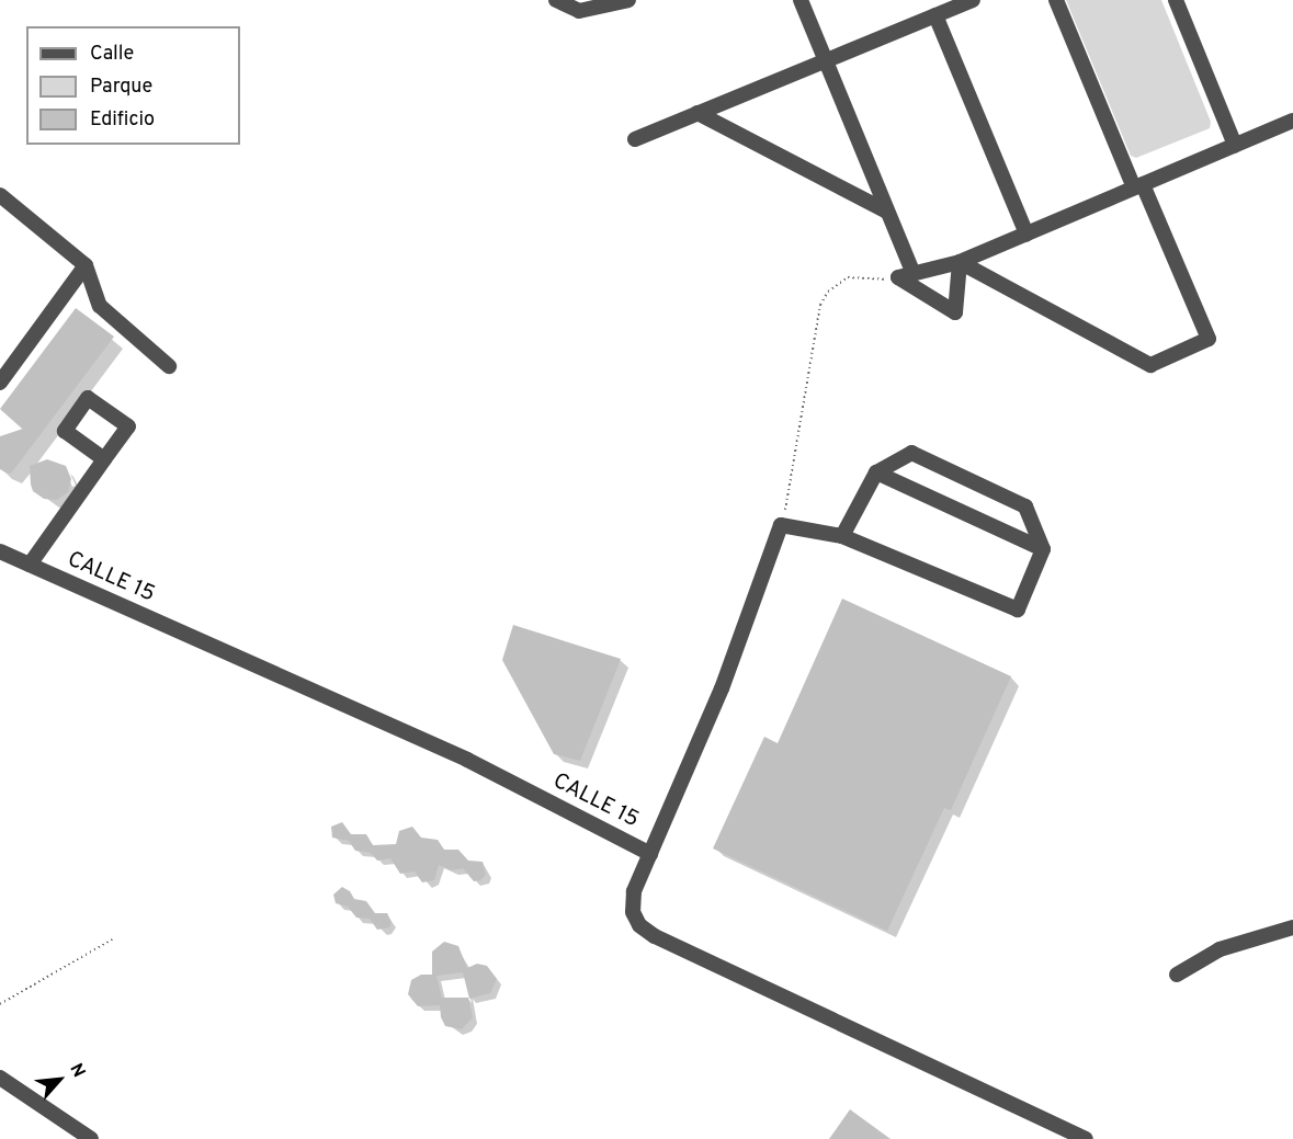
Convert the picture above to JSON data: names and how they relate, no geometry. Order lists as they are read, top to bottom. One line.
{"streets":{"street":["CALLE 15"]},"legend":["Calle","Parque","Edificio"],"north":"top right"}
